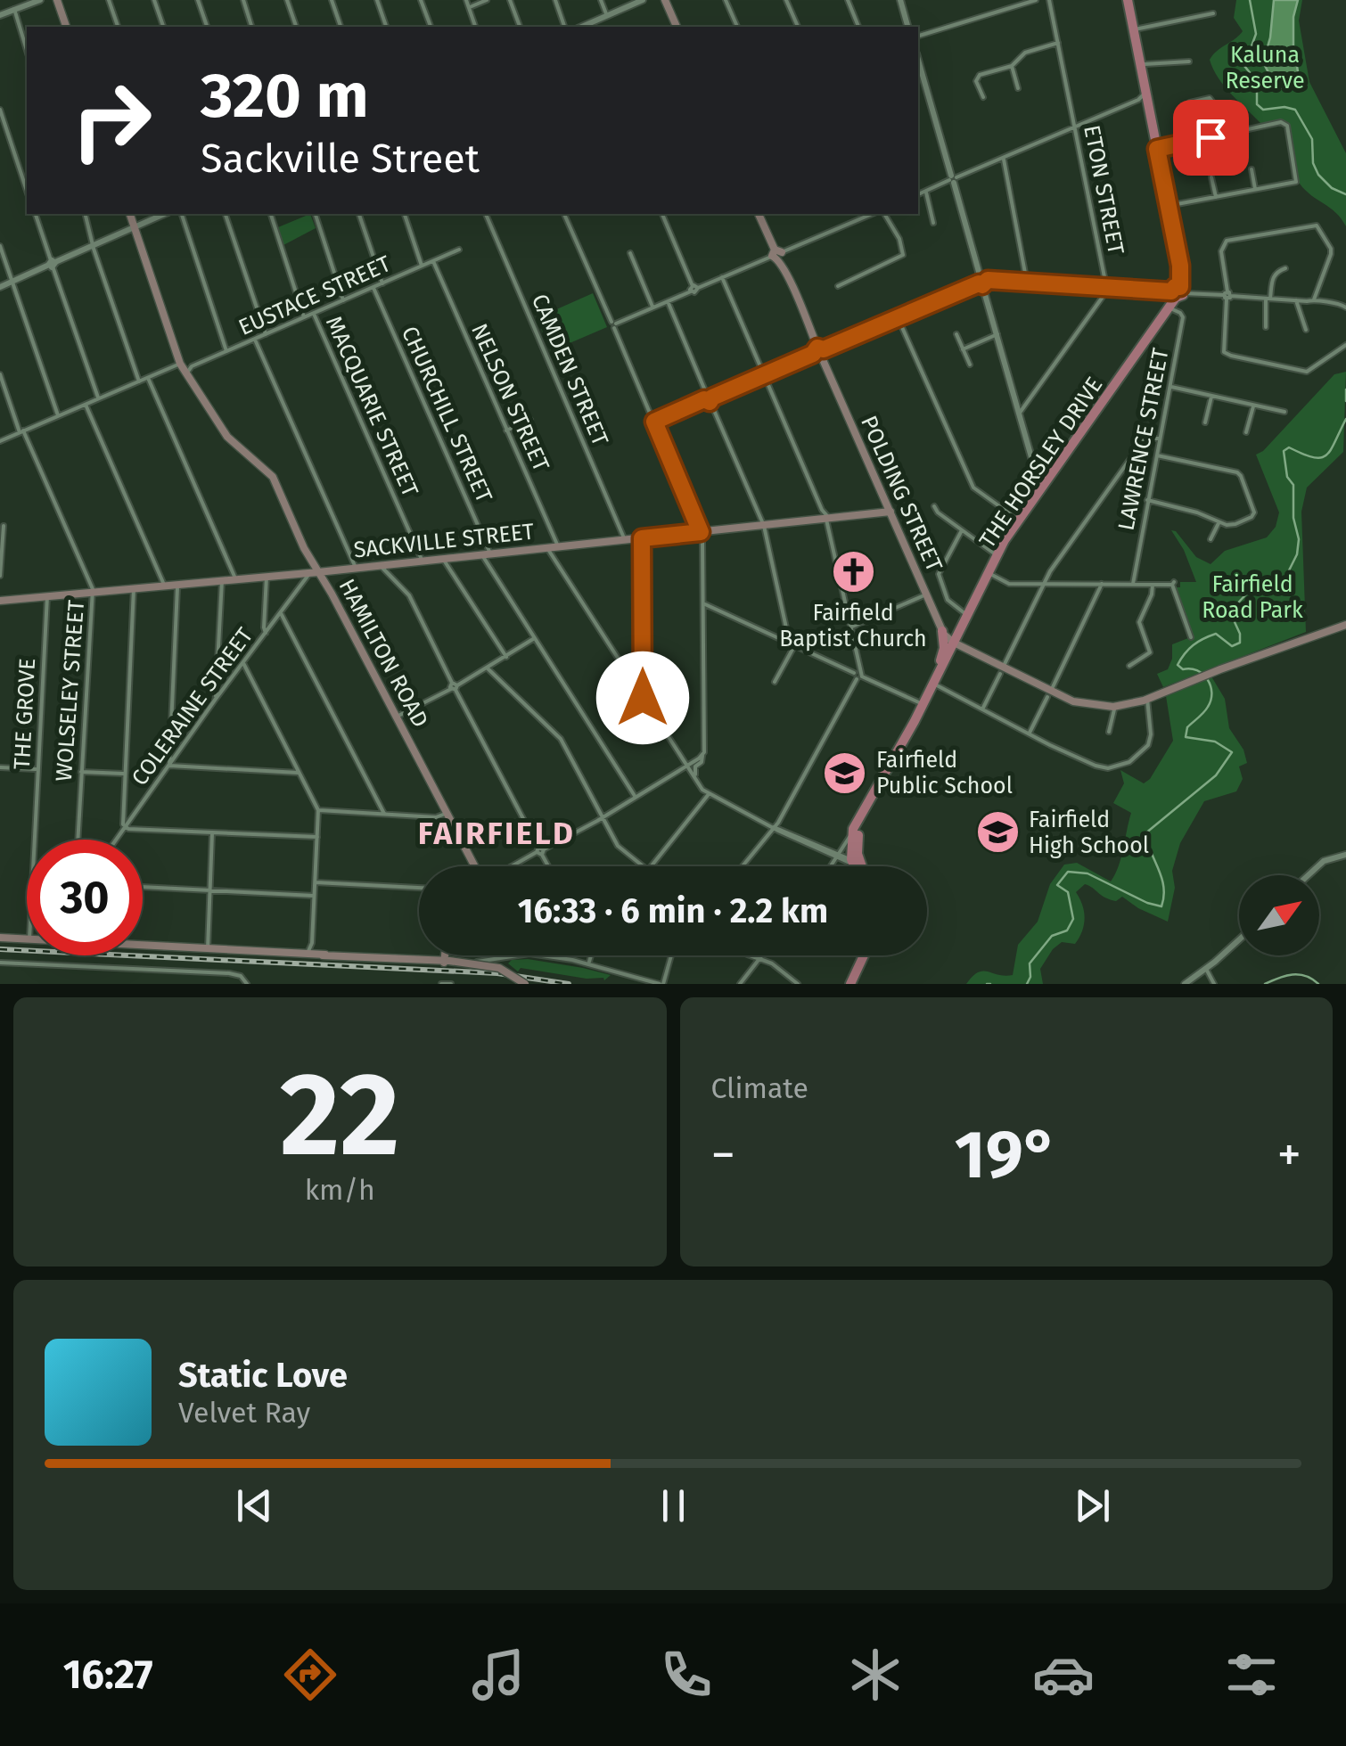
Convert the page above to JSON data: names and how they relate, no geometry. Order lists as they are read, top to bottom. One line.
{"streets":{"main road":["THE HORSLEY DRIVE","POLDING STREET","SACKVILLE STREET","HAMILTON ROAD"],"street":["ETON STREET","EUSTACE STREET","CAMDEN STREET","NELSON STREET","MACQUARIE STREET","CHURCHILL STREET","LAWRENCE STREET","WOLSELEY STREET","COLERAINE STREET","THE GROVE"]},"crossings":[["EUSTACE STREET","NELSON STREET"],["EUSTACE STREET","MACQUARIE STREET"],["EUSTACE STREET","CHURCHILL STREET"],["CAMDEN STREET","SACKVILLE STREET"],["NELSON STREET","SACKVILLE STREET"],["MACQUARIE STREET","SACKVILLE STREET"],["CHURCHILL STREET","SACKVILLE STREET"],["LAWRENCE STREET","THE HORSLEY DRIVE"],["THE HORSLEY DRIVE","POLDING STREET"],["POLDING STREET","SACKVILLE STREET"],["SACKVILLE STREET","HAMILTON ROAD"],["SACKVILLE STREET","WOLSELEY STREET"],["SACKVILLE STREET","COLERAINE STREET"],["SACKVILLE STREET","THE GROVE"],["HAMILTON ROAD","COLERAINE STREET"]],"districts":["FAIRFIELD"],"parks":["Kaluna Reserve","Fairfield Road Park"],"places":{"church":["Fairfield Baptist Church"],"school or university":["Fairfield Public School","Fairfield High School"]},"north":"top right","page":{"turn":["320 m","Sackville Street"],"limit":"30","trip":"16:33 · 6 min · 2.2 km","tile":[["22","km/h"],"Climate"],"heat":["−","19°","+"],"song":["Static Love","Velvet Ray"],"tabs":"16:27"}}
